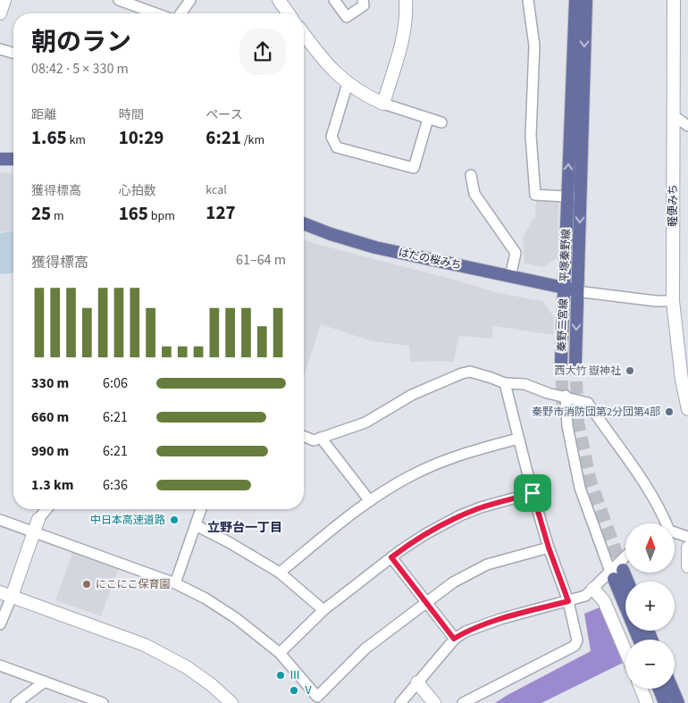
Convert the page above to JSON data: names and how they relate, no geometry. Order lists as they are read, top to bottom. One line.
{"streets":{"main road":["平塚秦野線","はだの桜みち","秦野二宮線"],"street":["軽便みち"]},"crossings":[["平塚秦野線","はだの桜みち"],["平塚秦野線","秦野二宮線"],["はだの桜みち","秦野二宮線"]],"districts":["立野台一丁目"],"places":["西大竹 嶽神社","秦野市消防団第2分団第4部","中日本高速道路","にこにこ保育園","Ⅲ","Ⅴ"],"north":"top","page":{"heading":["朝のラン","08:42 · 5 × 330 m"],"stats":[["距離","1.65 km"],["時間","10:29"],["ペース","6:21 /km"],["獲得標高","25 m"],["心拍数","165 bpm"],["kcal","127"]],"chart":["獲得標高","61–64 m"],"list":[{"name":"330 m","note":"6:06"},{"name":"660 m","note":"6:21"},{"name":"990 m","note":"6:21"},{"name":"1.3 km","note":"6:36"}],"map_buttons":["+","−"]}}
